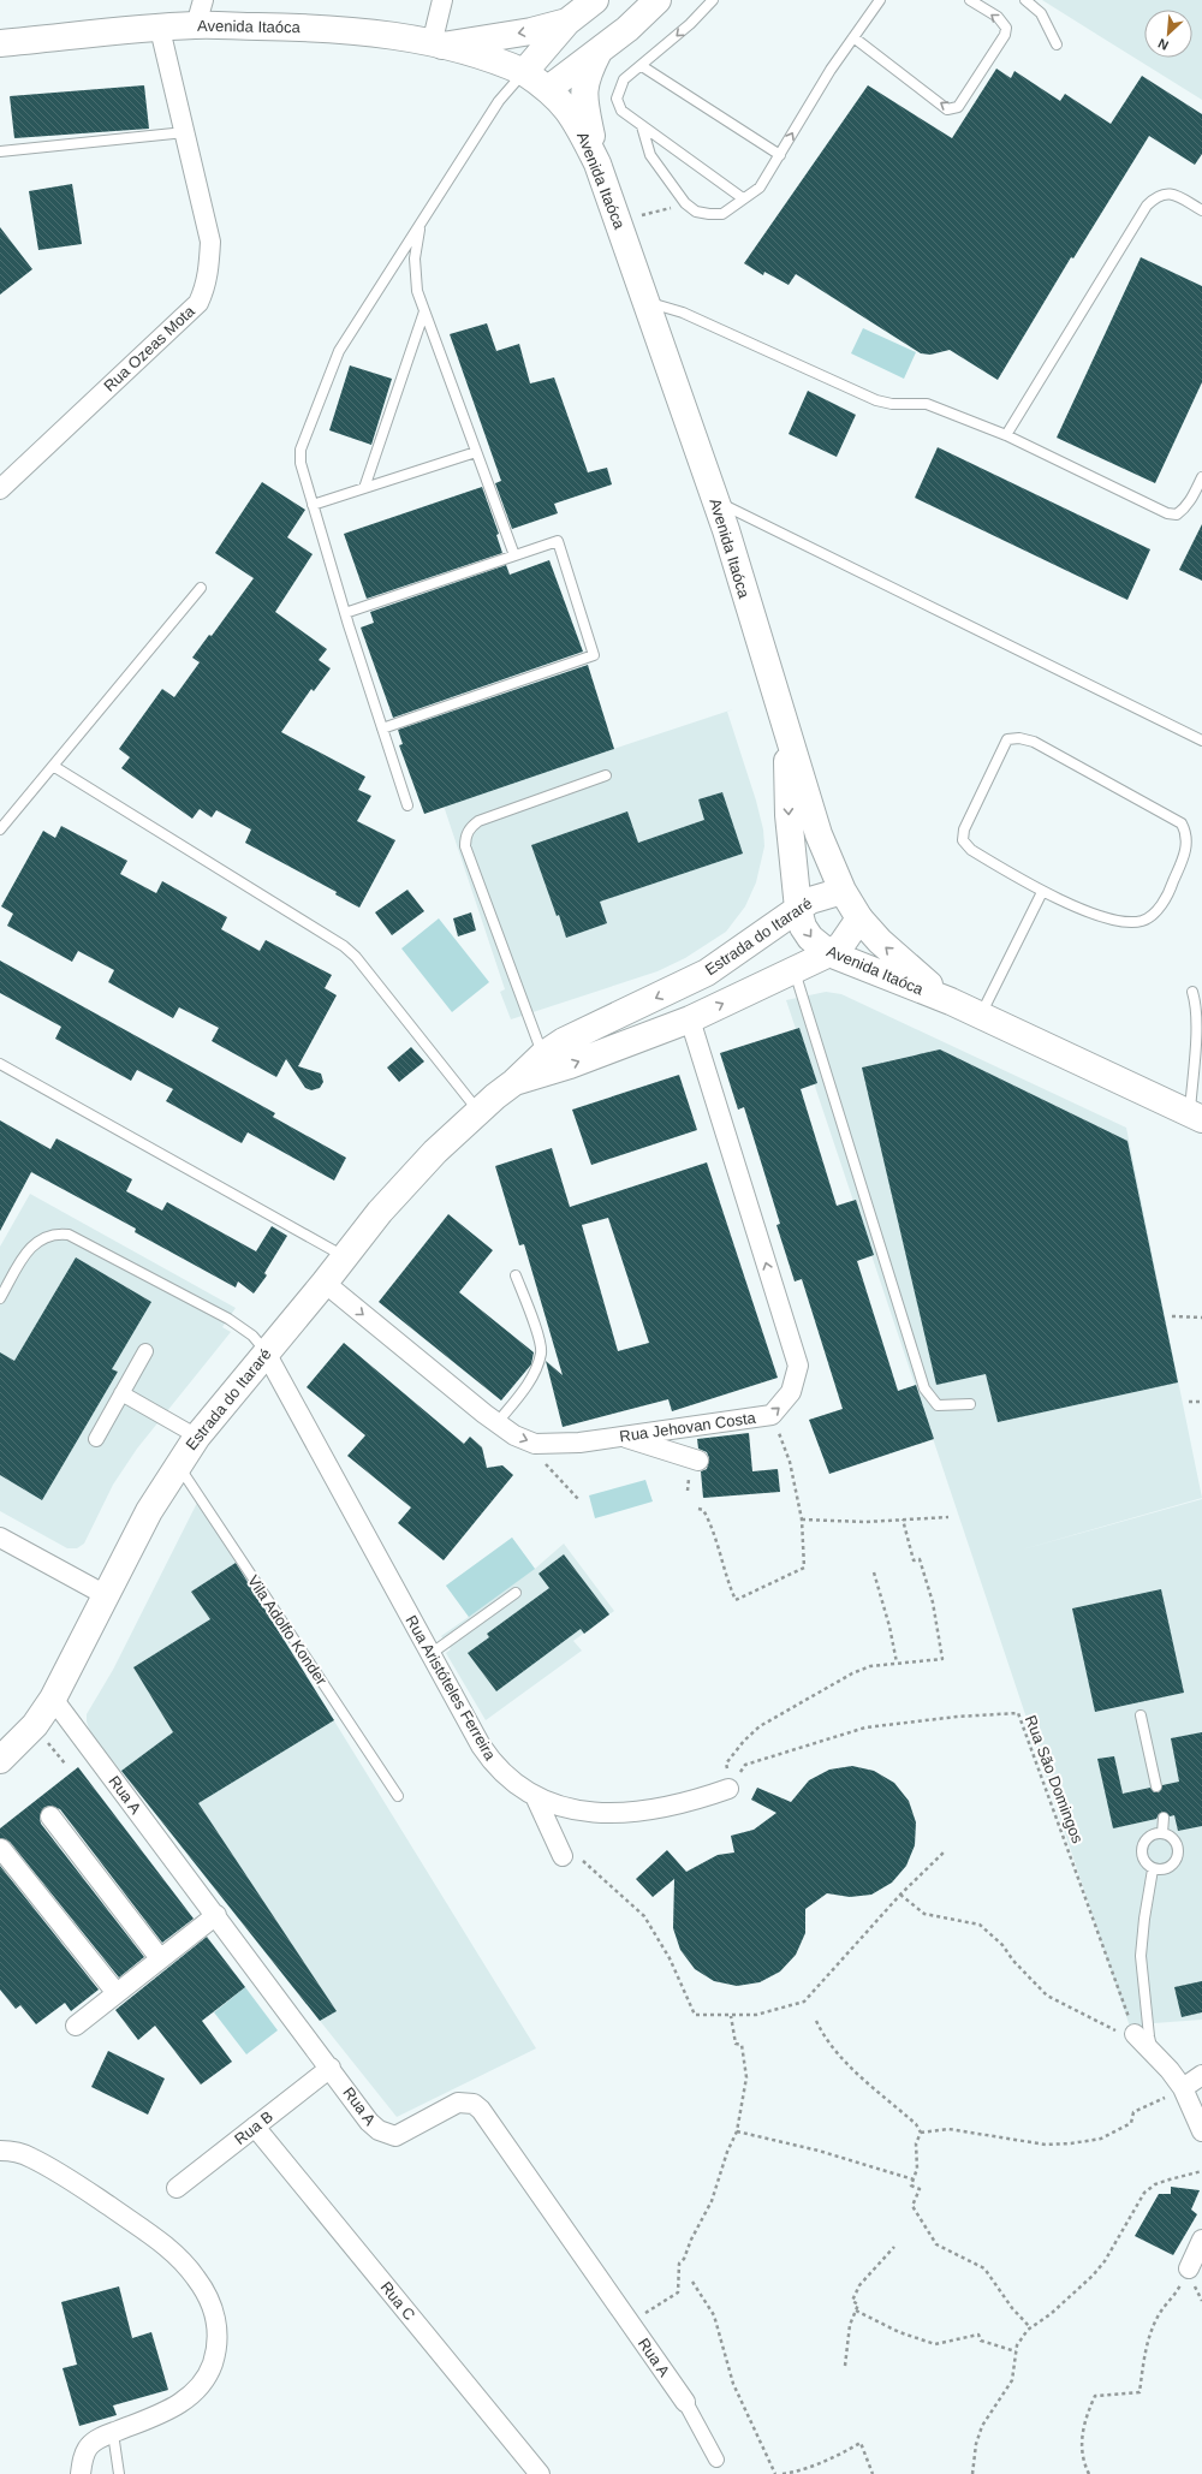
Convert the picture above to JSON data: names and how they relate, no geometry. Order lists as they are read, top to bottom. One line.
{"streets":{"main road":["Avenida Itaóca","Estrada do Itararé"],"street":["Rua Ozeas Mota","Rua Jehovan Costa","Rua Aristóteles Ferreira","Rua A","Rua B","Rua C"],"lane":["Vila Adolfo Konder"],"path":["Rua São Domingos"]},"crossings":[["Avenida Itaóca","Rua Ozeas Mota"],["Avenida Itaóca","Estrada do Itararé"],["Estrada do Itararé","Rua Jehovan Costa"],["Estrada do Itararé","Vila Adolfo Konder"],["Estrada do Itararé","Rua Aristóteles Ferreira"],["Estrada do Itararé","Rua A"],["Rua Aristóteles Ferreira","Rua São Domingos"],["Rua A","Rua B"],["Rua B","Rua C"]],"north":"bottom left"}
